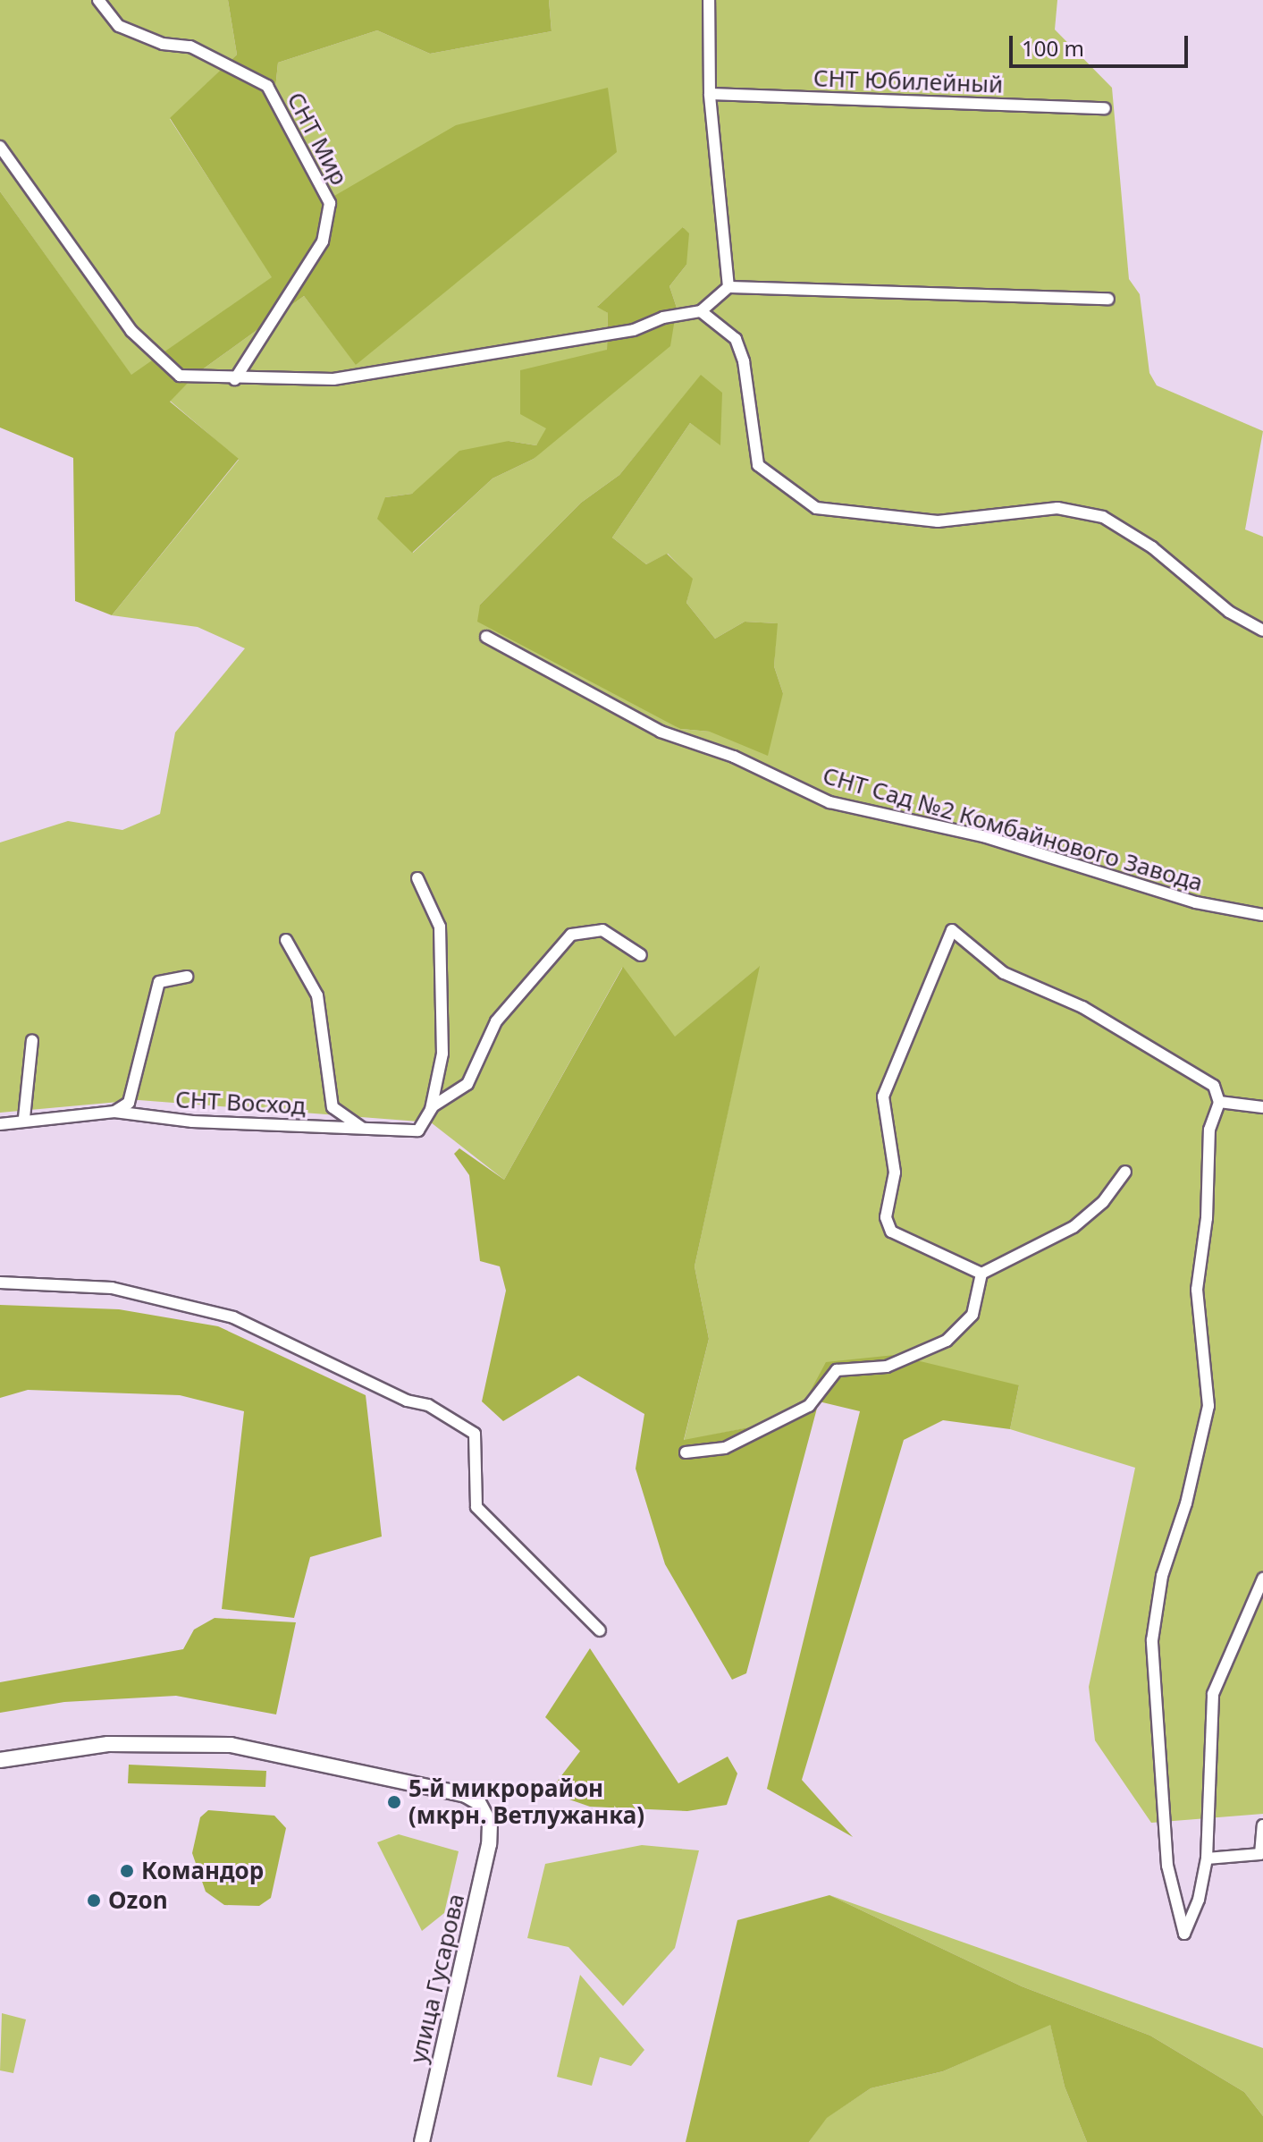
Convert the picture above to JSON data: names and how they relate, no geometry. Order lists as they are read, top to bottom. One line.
{"streets":{"street":["СНТ Юбилейный","СНТ Мир","СНТ Сад №2 Комбайнового Завода","СНТ Восход","улица Гусарова"]},"places":["5-й микрорайон (мкрн. Ветлужанка)","Командор","Ozon"],"scale_bar":"100 m"}
